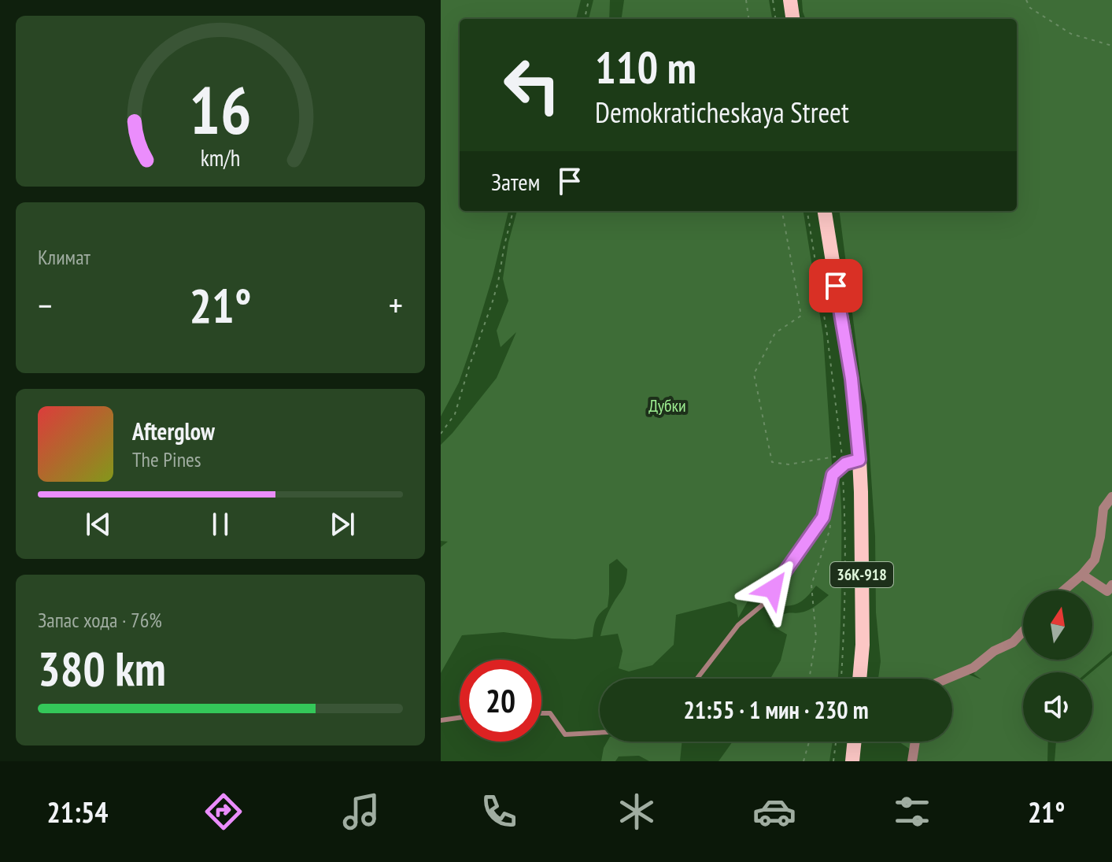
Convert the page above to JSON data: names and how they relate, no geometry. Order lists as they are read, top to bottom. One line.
{"streets":{"main road":["36К-918"]},"parks":["Дубки"],"north":"top","page":{"turn":["110 m","Demokraticheskaya Street"],"then":"Затем","tile":["Климат",["Запас хода · 76%","380 km"]],"heat":["−","21°","+"],"song":["Afterglow","The Pines"],"limit":"20","trip":"21:55 · 1 мин · 230 m","tabs":["21:54","21°"],"gauge":["16","km/h"]}}
